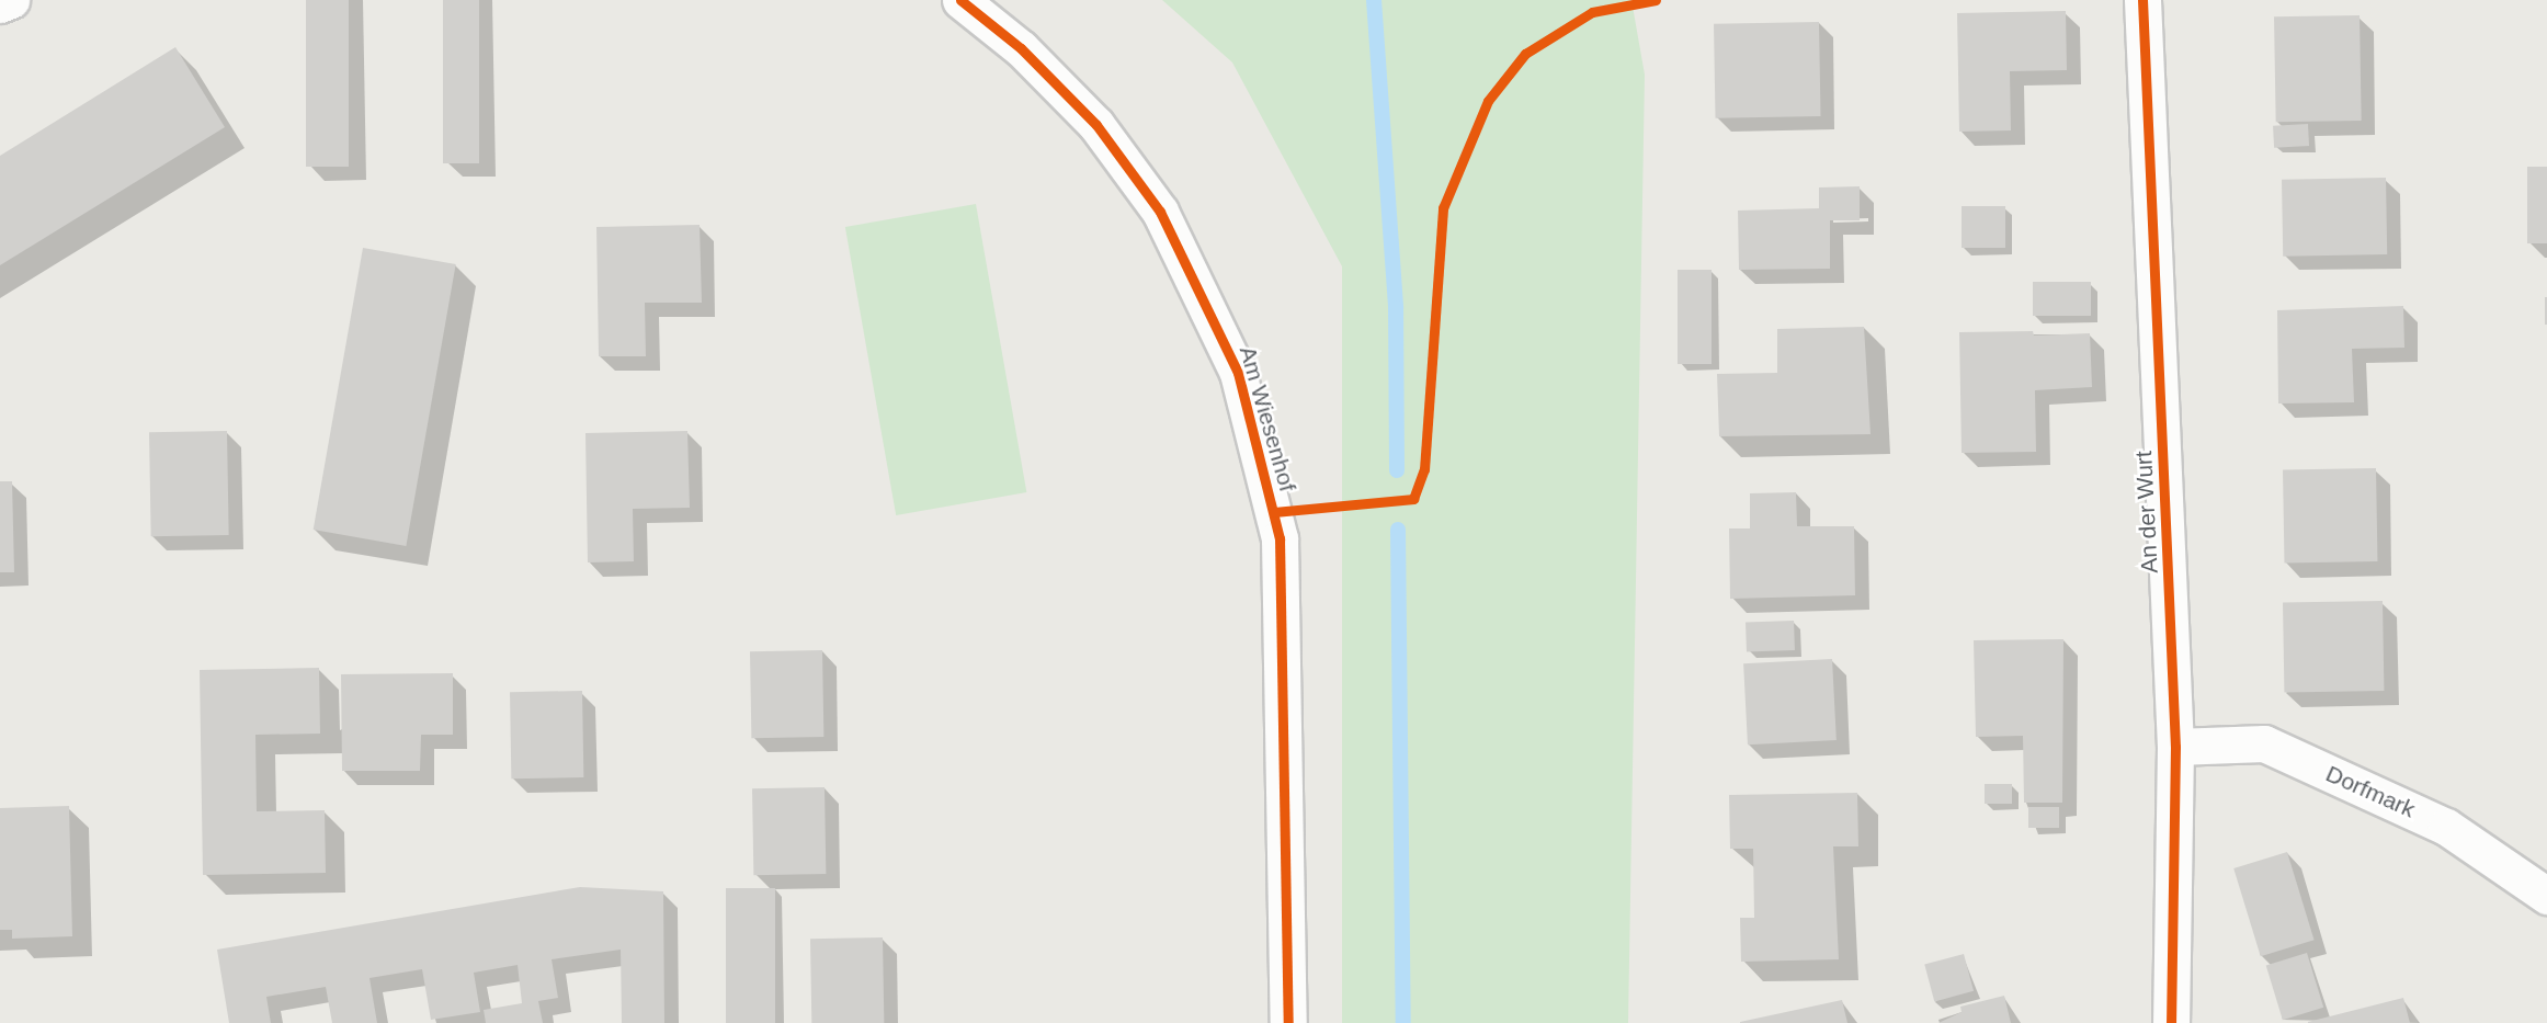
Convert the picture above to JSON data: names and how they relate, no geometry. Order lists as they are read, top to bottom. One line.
{"streets":{"street":["Am Wiesenhof","An der Wurt","Dorfmark"]},"crossings":[["An der Wurt","Dorfmark"]]}
